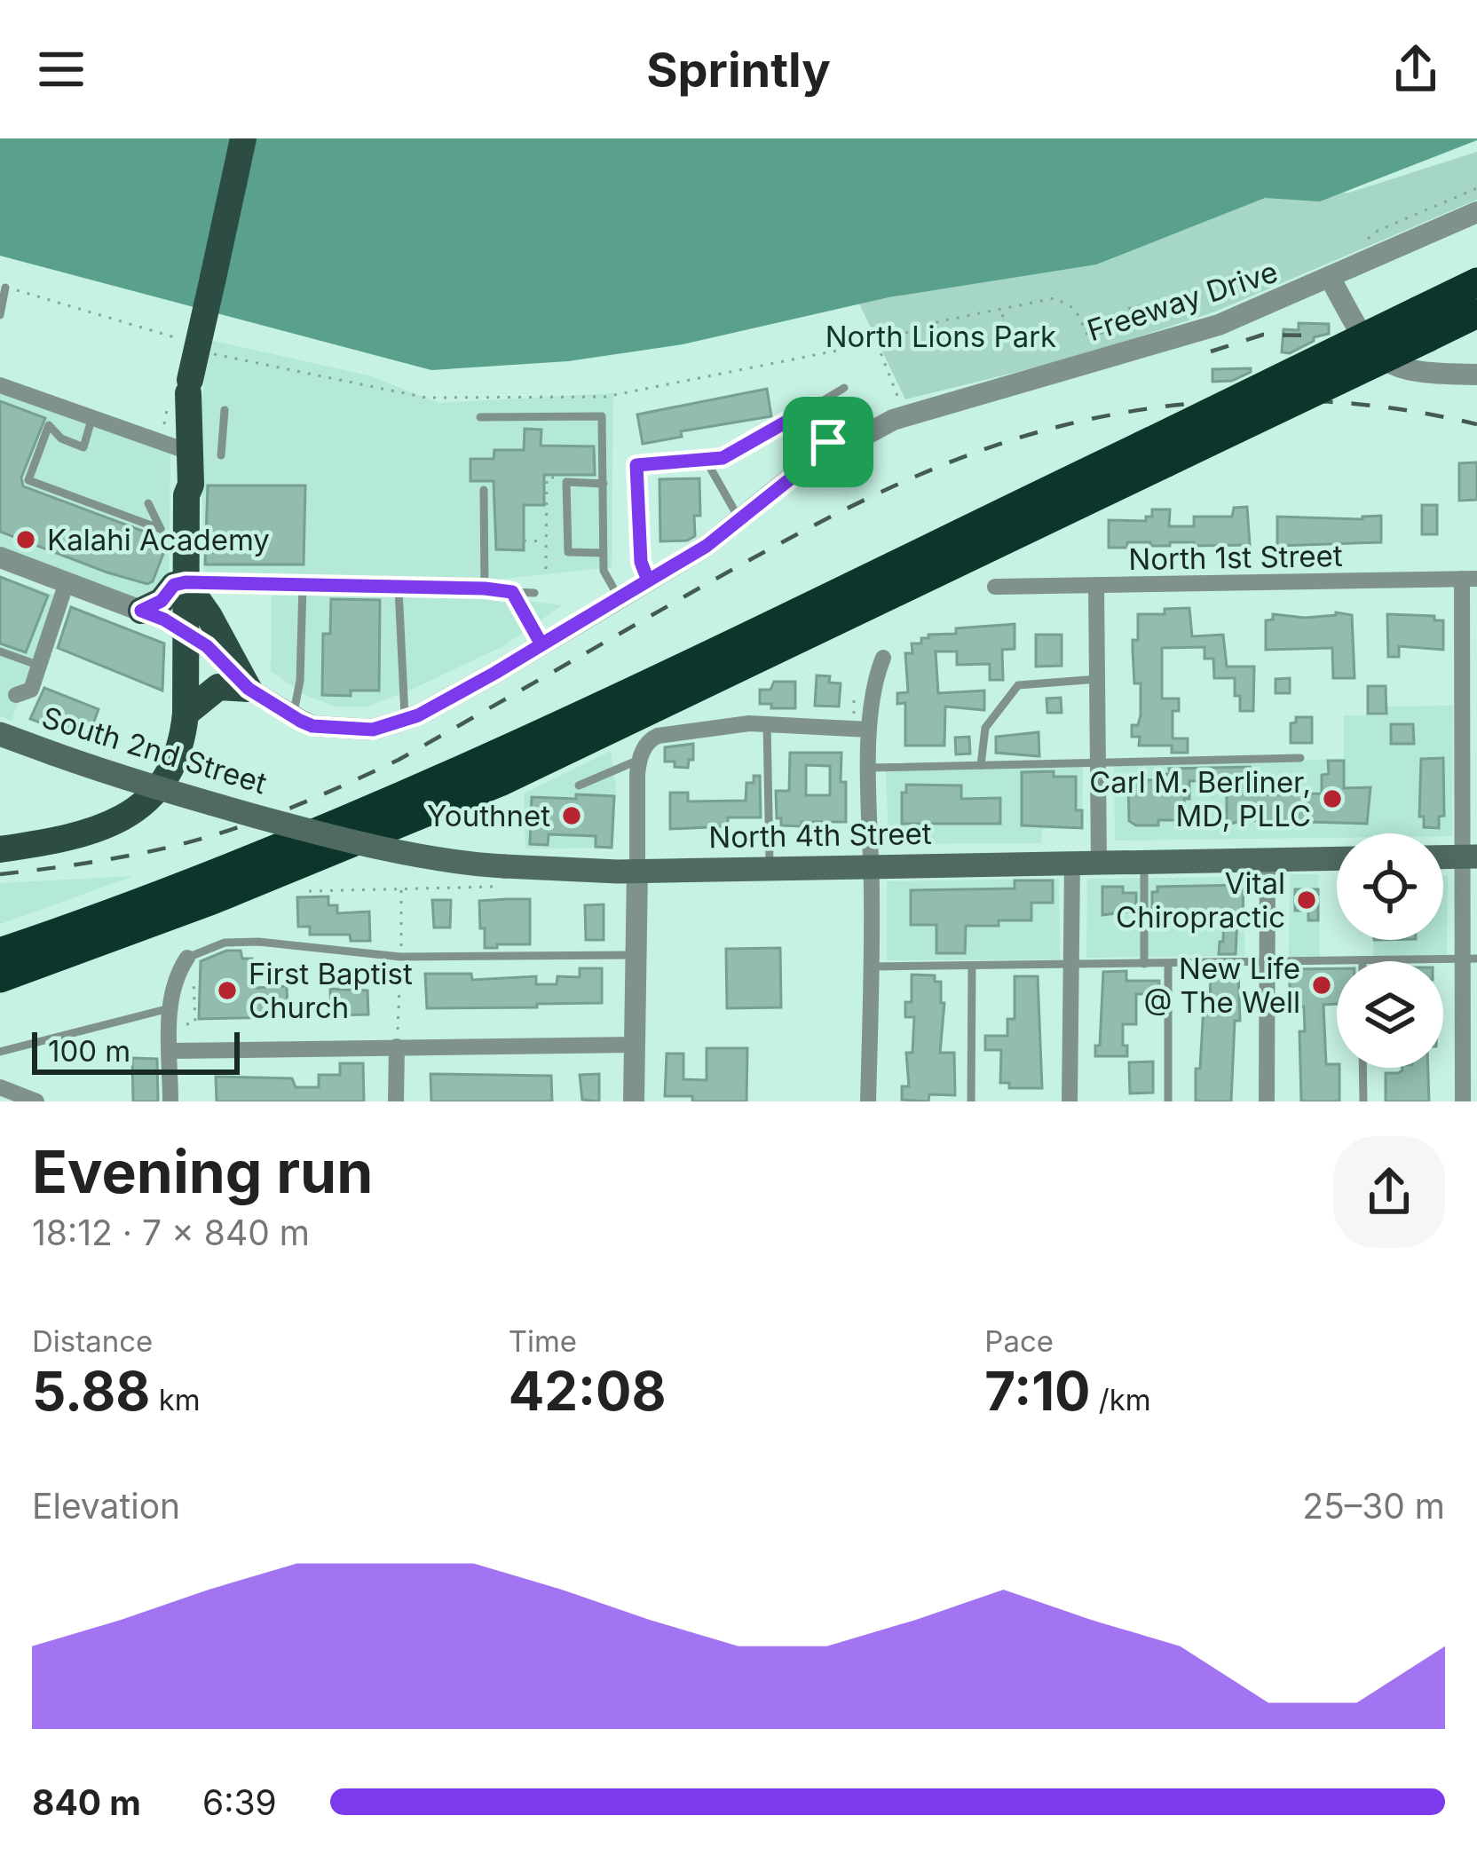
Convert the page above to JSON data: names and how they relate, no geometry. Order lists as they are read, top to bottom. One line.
{"streets":{"main road":["South 2nd Street","North 4th Street"],"street":["Freeway Drive","North 1st Street"]},"crossings":[["South 2nd Street","North 4th Street"]],"parks":["North Lions Park"],"places":["Kalahi Academy","Carl M. Berliner, MD, PLLC","Youthnet","Vital Chiropractic","New Life @ The Well","First Baptist Church"],"scale_bar":"100 m","page":{"header":"Sprintly","scale":"100 m","heading":["Evening run","18:12 · 7 × 840 m"],"stats":[["Distance","5.88 km"],["Time","42:08"],["Pace","7:10 /km"]],"chart":["Elevation","25–30 m"],"list":[{"name":"840 m","note":"6:39"}]}}
